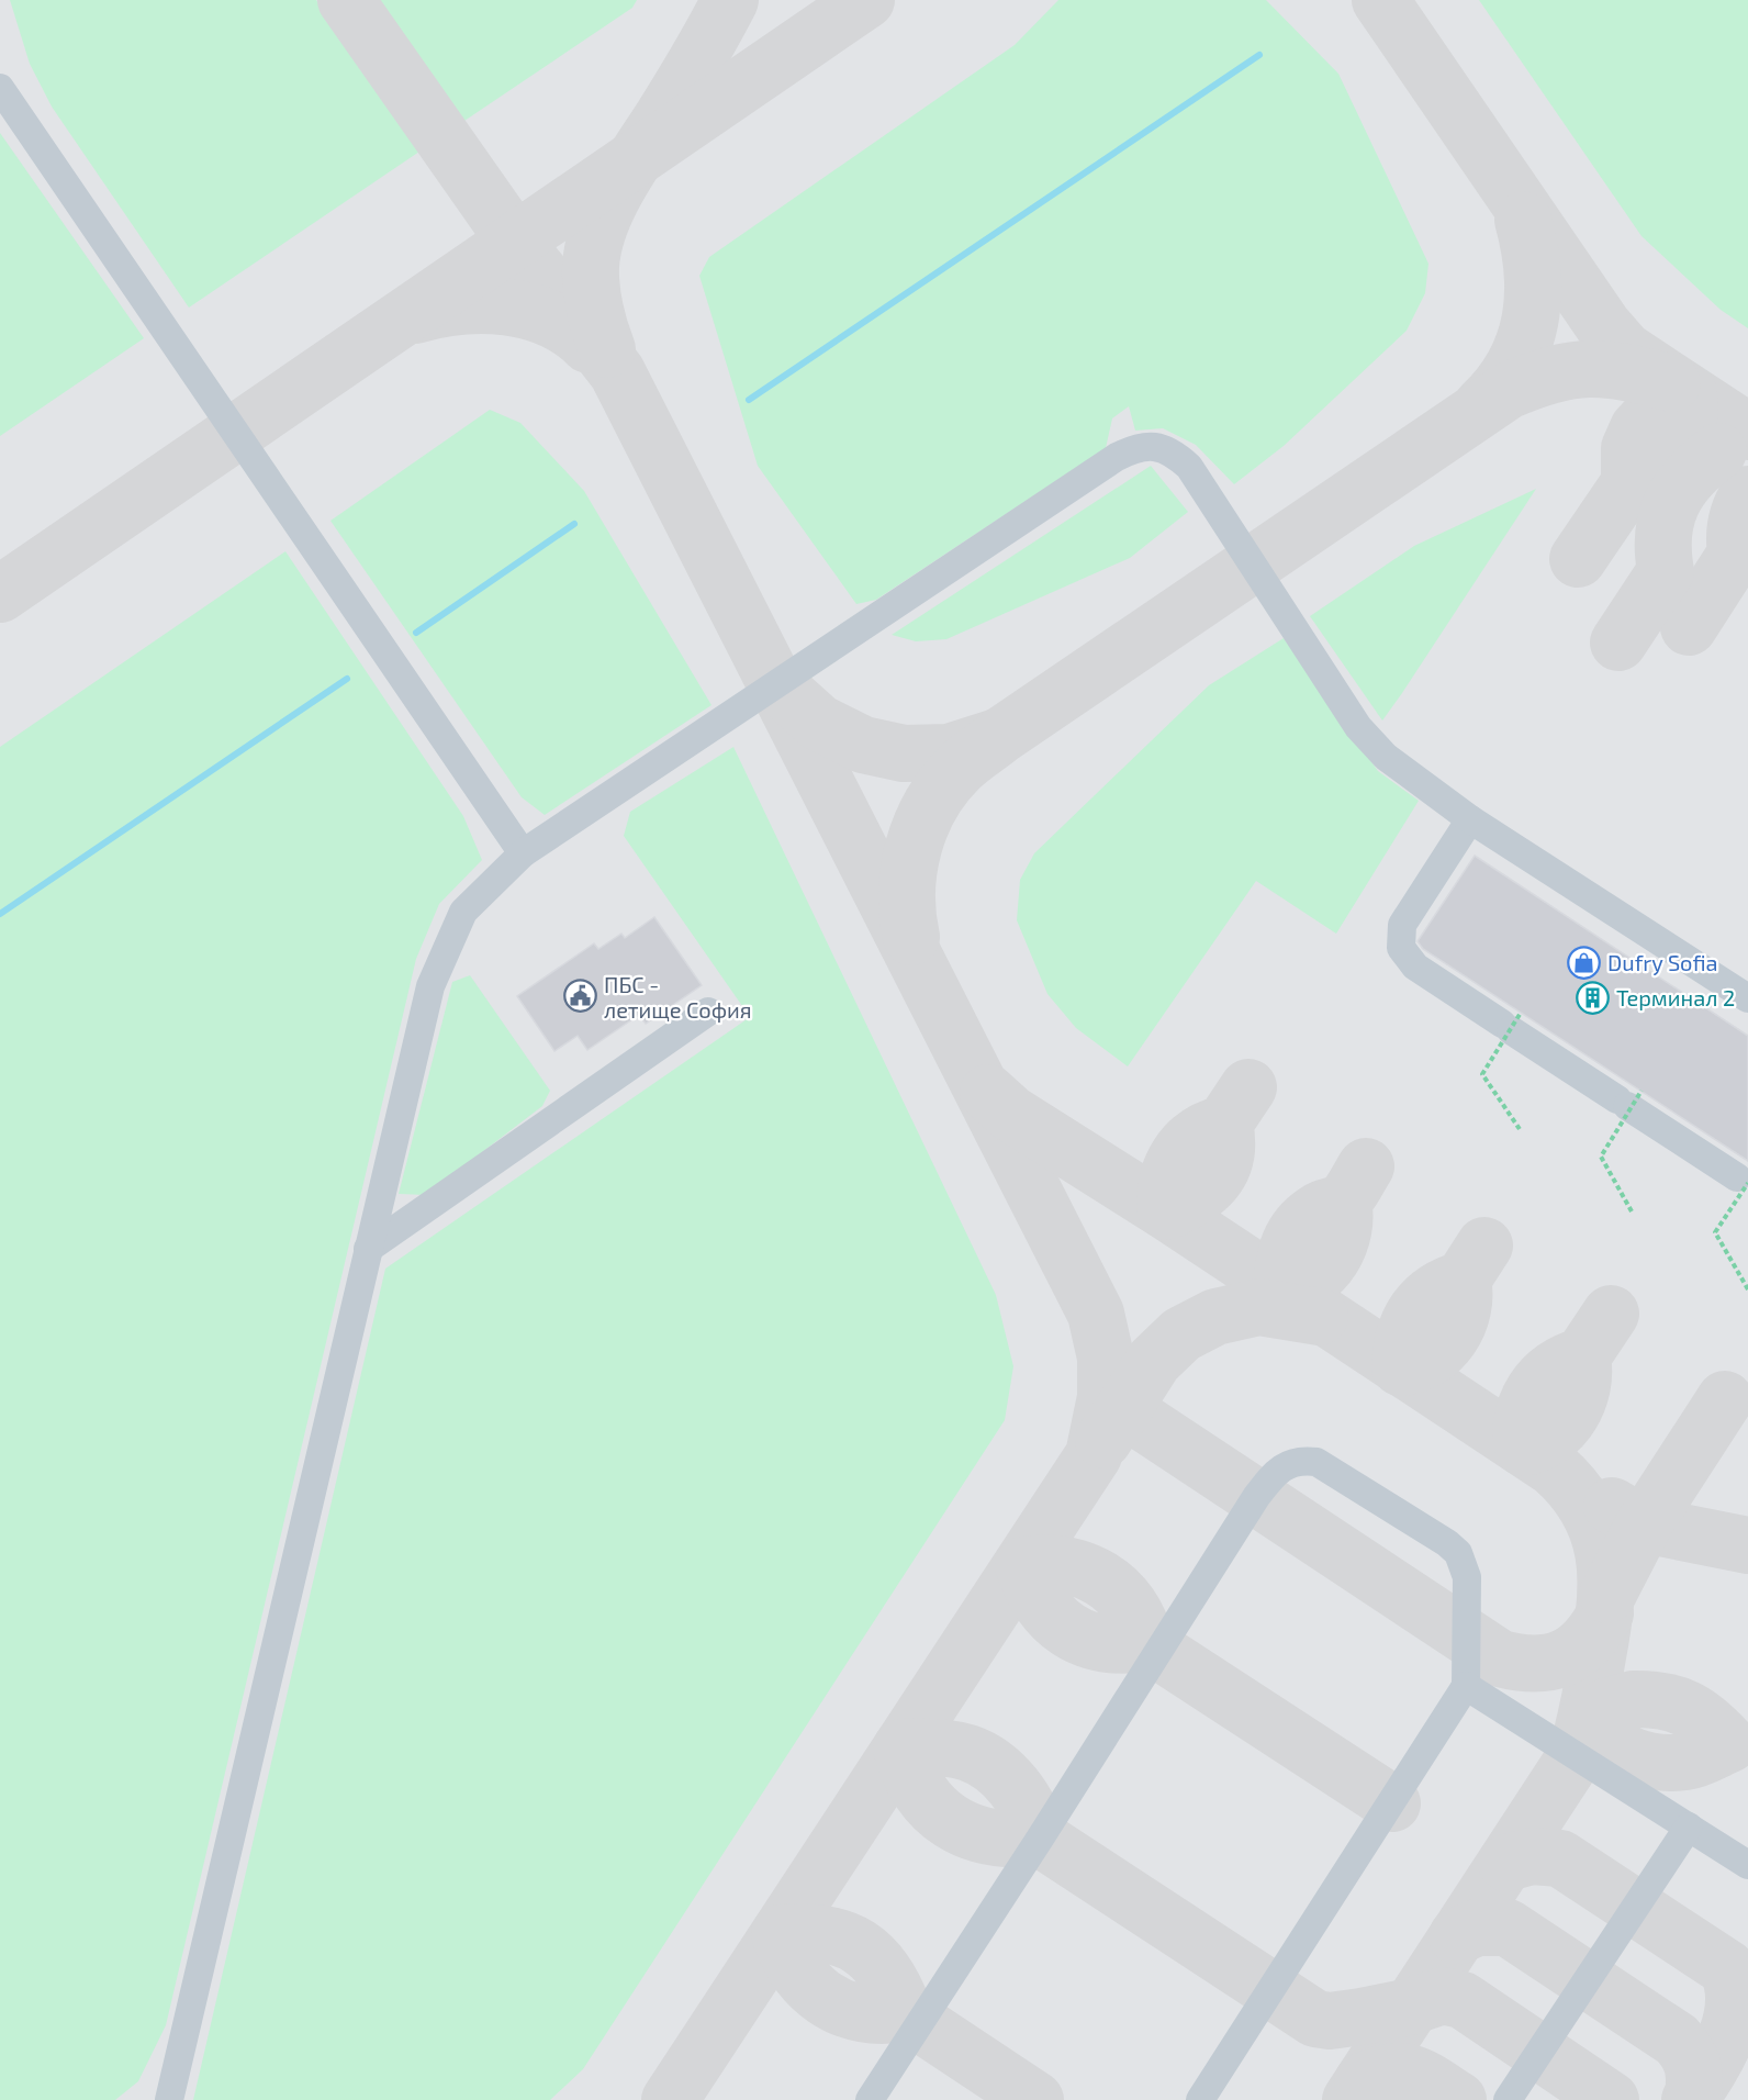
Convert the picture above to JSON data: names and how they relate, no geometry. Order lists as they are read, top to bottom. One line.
{"places":{"shop":["Dufry Sofia"],"public building":["ПБС - летище София"],"building":["Терминал 2"]}}
